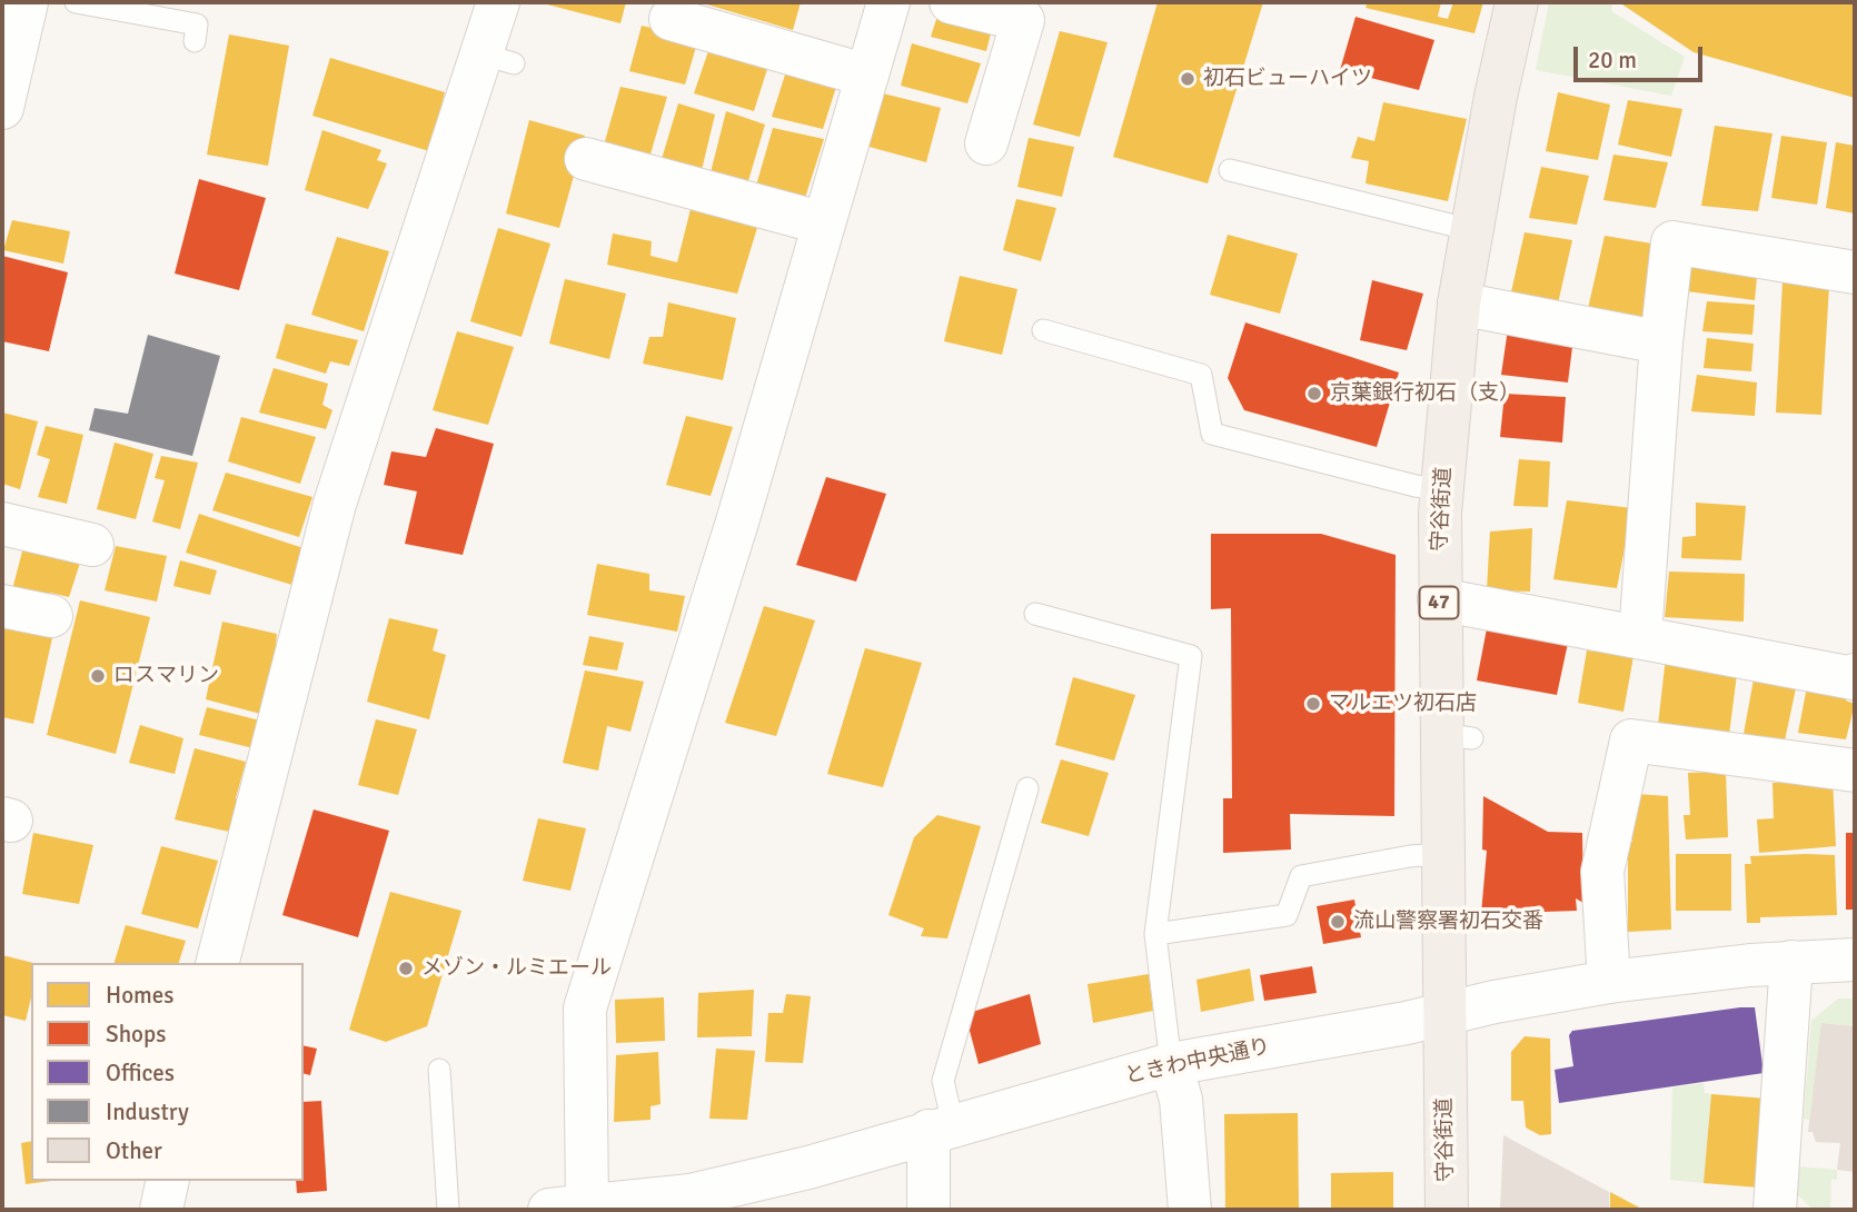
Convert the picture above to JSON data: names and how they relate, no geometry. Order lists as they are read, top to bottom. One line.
{"streets":{"main road":["守谷街道","47"],"street":["ときわ中央通り"]},"crossings":[["守谷街道","ときわ中央通り"]],"places":["初石ビューハイツ","京葉銀行初石（支）","ロスマリン","マルエツ初石店","流山警察署初石交番","メゾン・ルミエール"],"legend":["Homes","Shops","Offices","Industry","Other"],"scale_bar":"20 m"}
